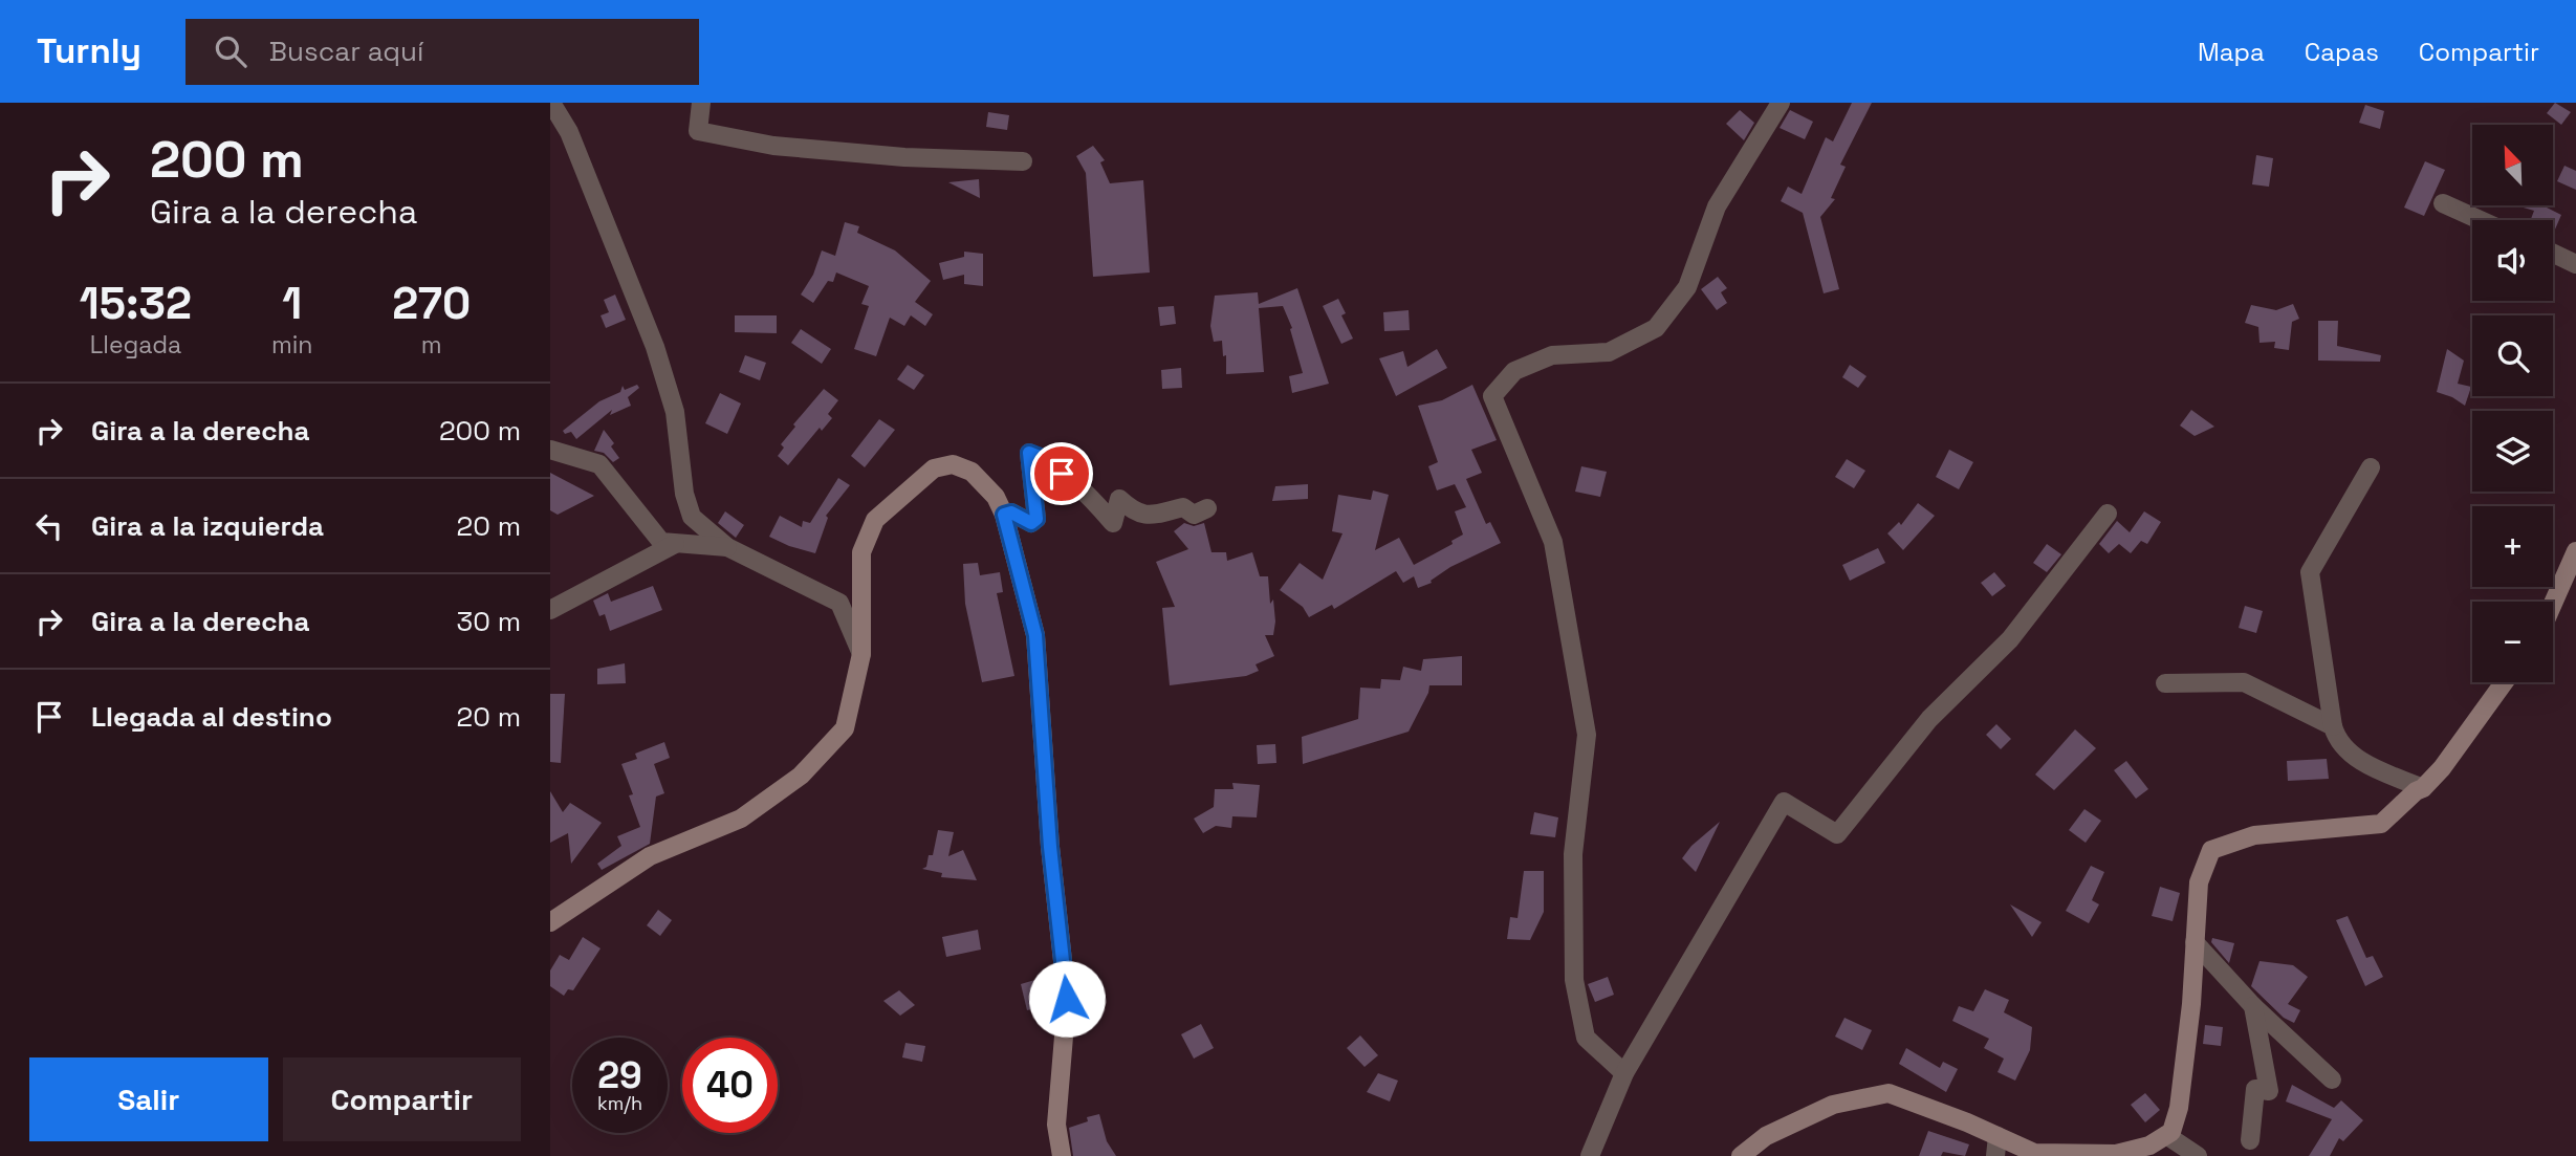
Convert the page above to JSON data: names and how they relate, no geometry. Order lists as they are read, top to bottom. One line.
{"north":"top left","page":{"header":"Turnly","search":"Buscar aquí","nav":["Mapa","Capas","Compartir"],"turn":["200 m","Gira a la derecha"],"map_buttons":["+","−"],"eta":["15:32","Llegada","1","min","270","m"],"list":[{"name":"Gira a la derecha","value":"200 m"},{"name":"Gira a la izquierda","value":"20 m"},{"name":"Gira a la derecha","value":"30 m"},{"name":"Llegada al destino","value":"20 m"}],"speed":"29 km/h","limit":"40","buttons":["Salir","Compartir"]}}
